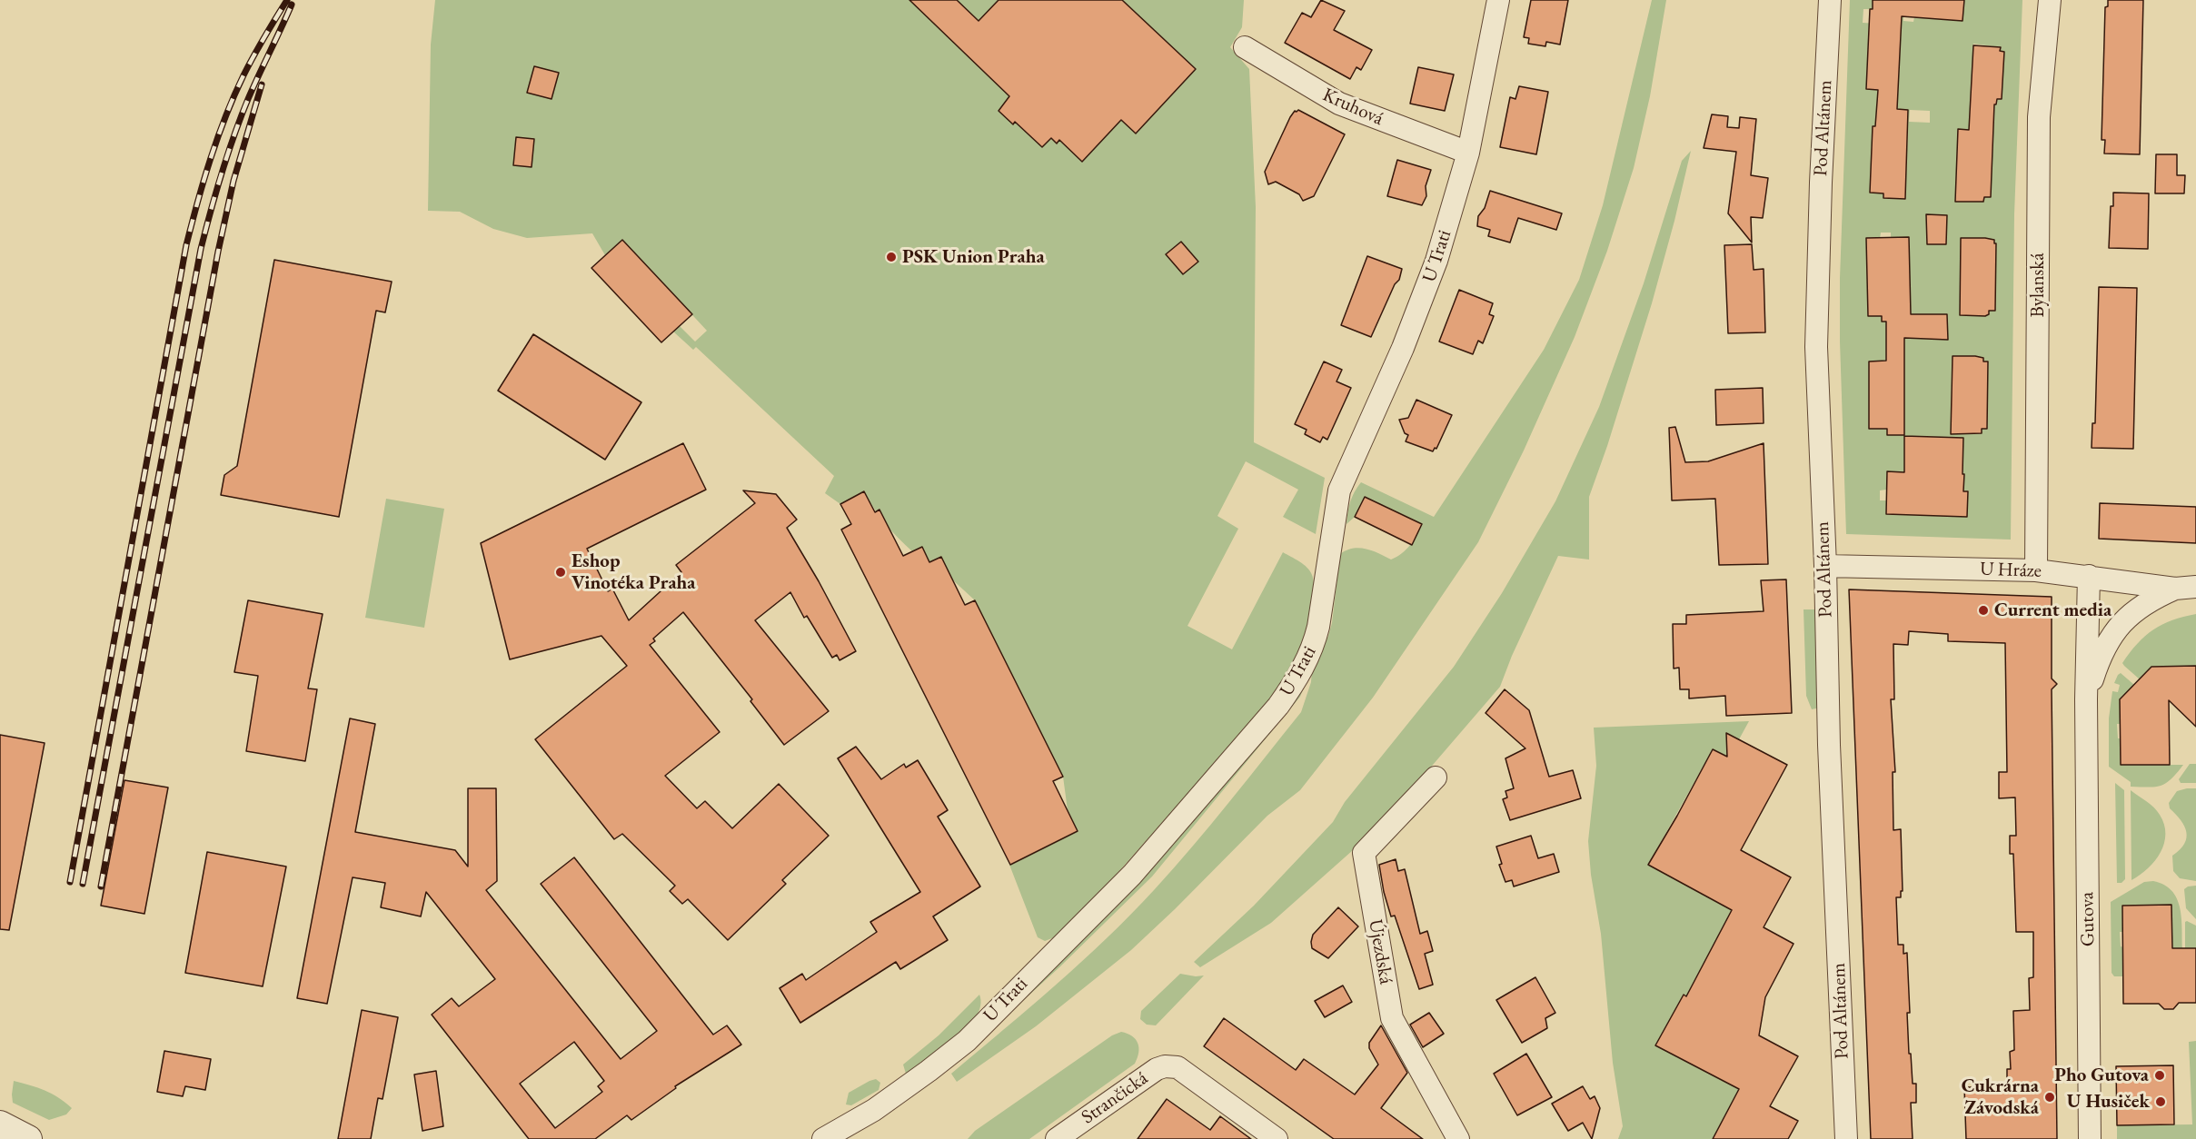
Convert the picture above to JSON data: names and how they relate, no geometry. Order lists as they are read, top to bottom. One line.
{"streets":{"street":["Kruhová","Pod Altánem","U Trati","Bylanská","U Hráze","Gutova","Újezdská","Strančická"]},"crossings":[["Kruhová","U Trati"],["Pod Altánem","U Hráze"],["Bylanská","U Hráze"],["U Hráze","Gutova"]],"places":["PSK Union Praha","Eshop Vinotéka Praha","Current media","Pho Gutova","Cukrárna Závodská","U Husiček"]}
